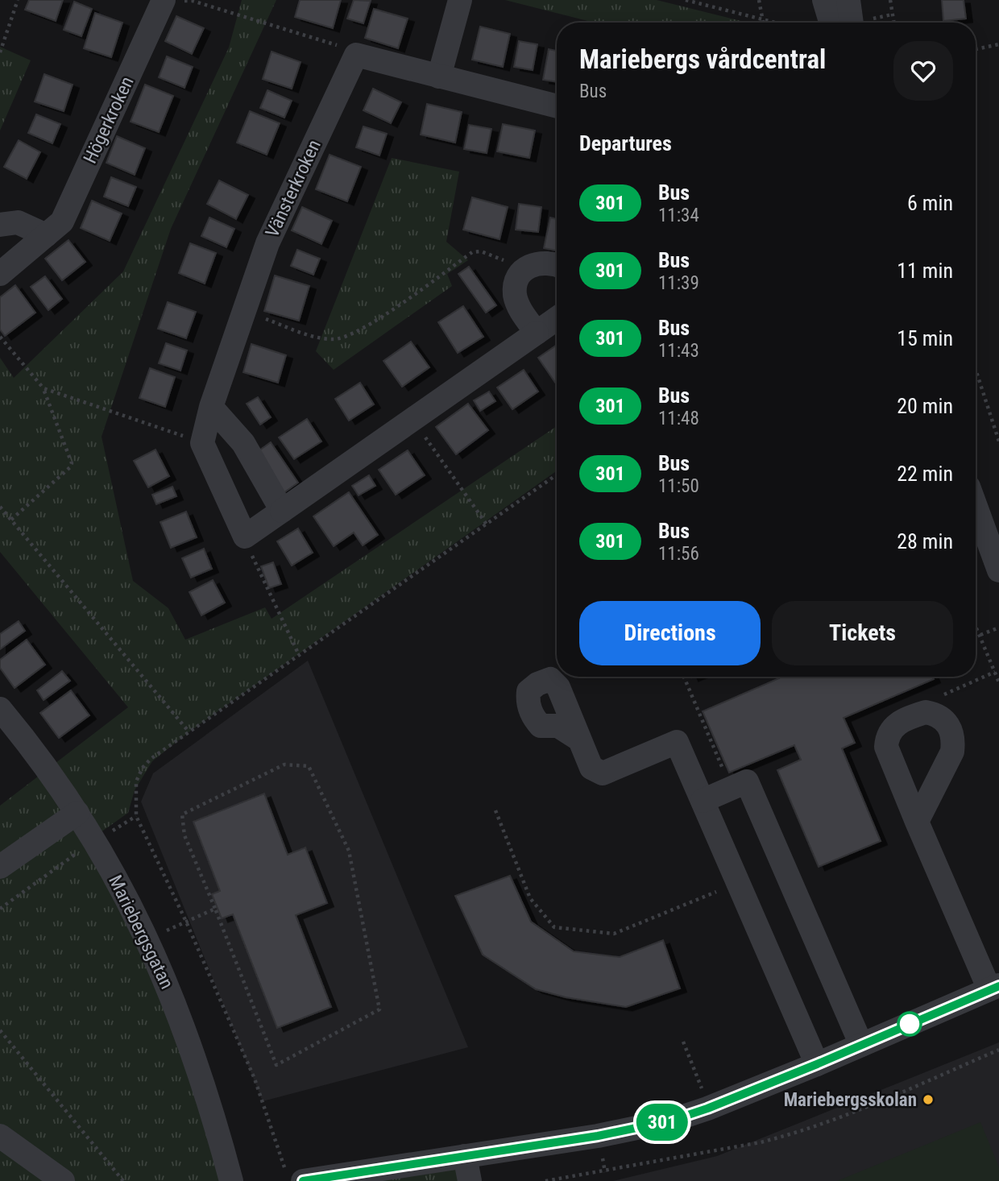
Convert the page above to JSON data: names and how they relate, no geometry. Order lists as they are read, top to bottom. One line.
{"streets":{"street":["Högerkroken","Vänsterkroken","Mariebergsgatan"]},"places":["Mariebergsskolan"],"lines":["bus line 301"],"page":{"on_map":"301","heading":[["Mariebergs vårdcentral","Bus"],"Departures"],"list":[{"mark":"301","name":"Bus","note":"11:34","value":"6 min"},{"mark":"301","name":"Bus","note":"11:39","value":"11 min"},{"mark":"301","name":"Bus","note":"11:43","value":"15 min"},{"mark":"301","name":"Bus","note":"11:48","value":"20 min"},{"mark":"301","name":"Bus","note":"11:50","value":"22 min"},{"mark":"301","name":"Bus","note":"11:56","value":"28 min"}],"buttons":["Directions","Tickets"]}}
